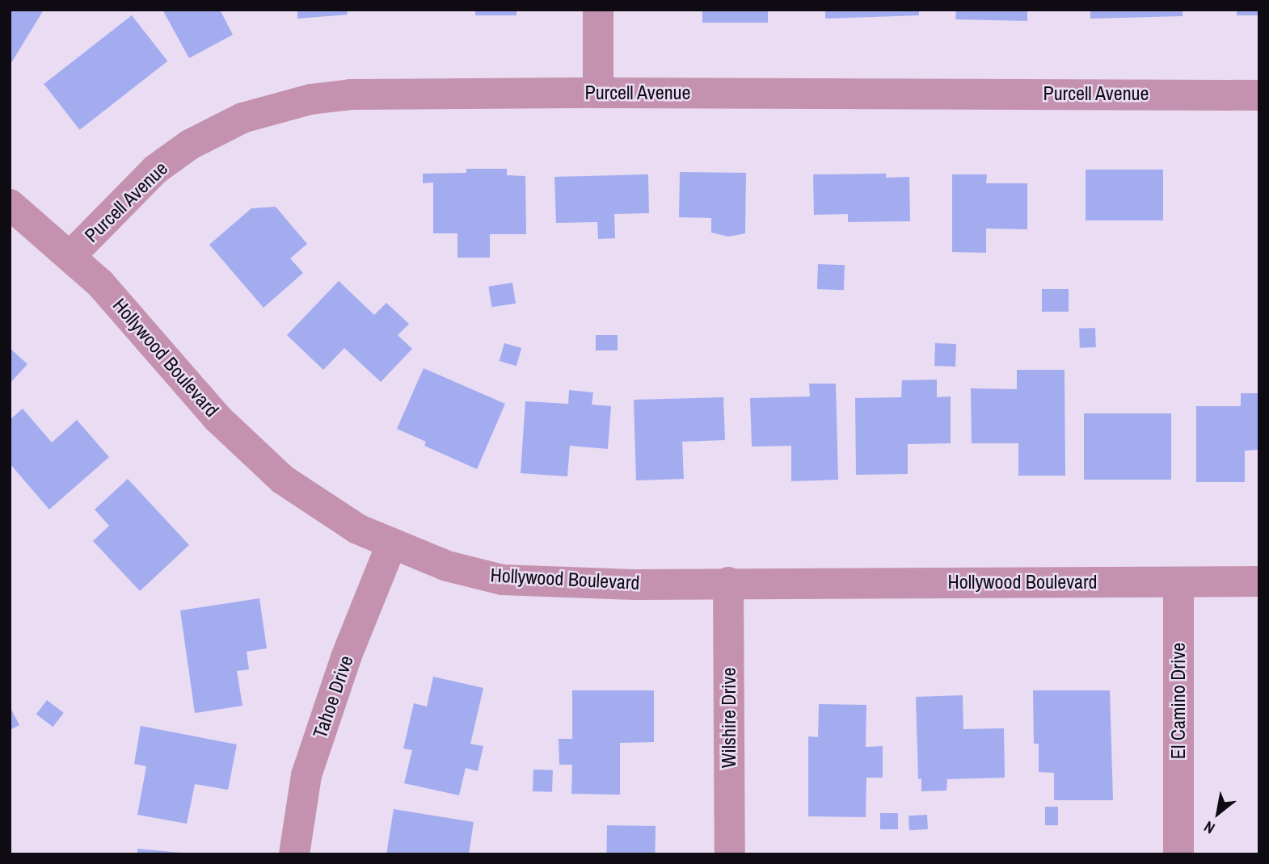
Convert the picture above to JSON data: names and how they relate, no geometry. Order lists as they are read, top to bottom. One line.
{"streets":{"street":["Purcell Avenue","Hollywood Boulevard","Tahoe Drive","El Camino Drive","Wilshire Drive"]},"crossings":[["Purcell Avenue","Hollywood Boulevard"],["Hollywood Boulevard","Tahoe Drive"],["Hollywood Boulevard","El Camino Drive"],["Hollywood Boulevard","Wilshire Drive"]],"north":"bottom left"}
